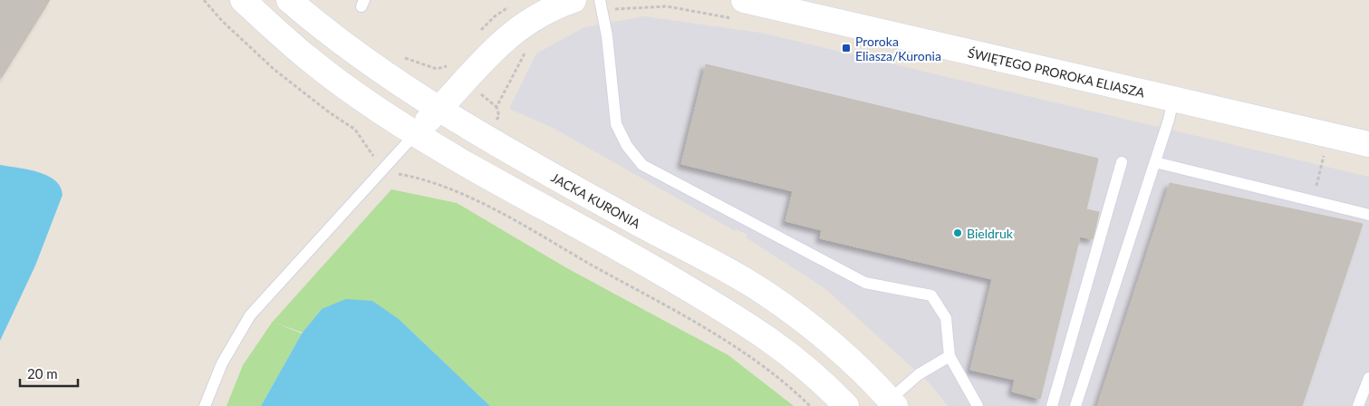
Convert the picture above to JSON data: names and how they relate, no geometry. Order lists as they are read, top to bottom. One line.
{"streets":{"main road":["ŚWIĘTEGO PROROKA ELIASZA","JACKA KURONIA"]},"places":{"transit":["Proroka Eliasza/Kuronia"],"other":["Bieldruk"]},"scale_bar":"20 m"}
